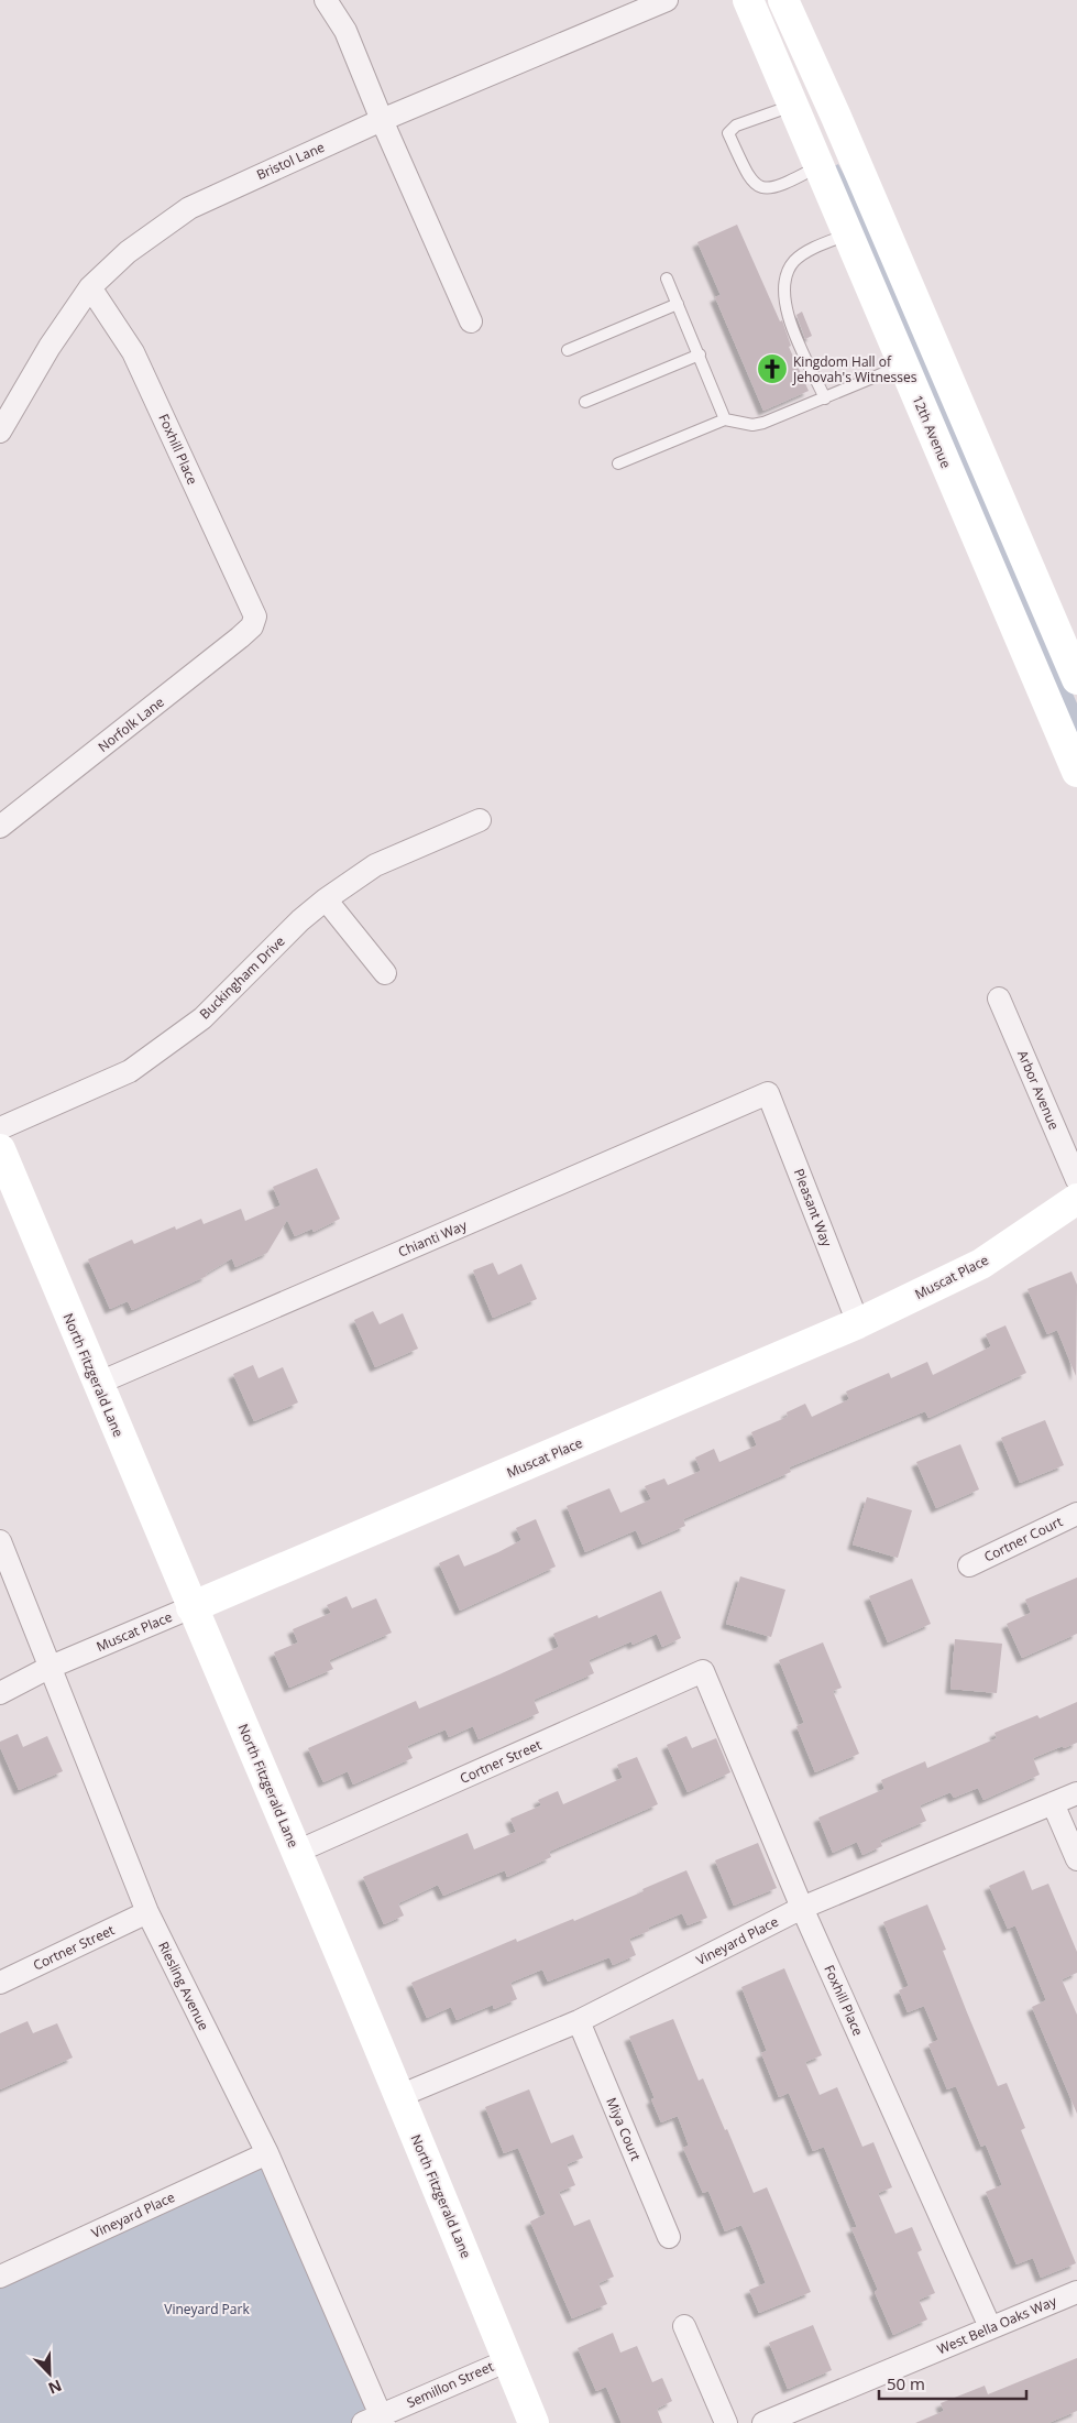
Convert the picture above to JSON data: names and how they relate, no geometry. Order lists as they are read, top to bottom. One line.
{"streets":{"street":["Bristol Lane","12th Avenue","Foxhill Place","Norfolk Lane","Buckingham Drive","Arbor Avenue","Pleasant Way","Chianti Way","Muscat Place","North Fitzgerald Lane","Cortner Court","Cortner Street","Vineyard Place","Riesling Avenue","Miya Court","West Bella Oaks Way","Semillon Street"]},"crossings":[["Bristol Lane","Foxhill Place"],["Foxhill Place","Norfolk Lane"],["Foxhill Place","Cortner Street"],["Foxhill Place","Vineyard Place"],["Foxhill Place","West Bella Oaks Way"],["Pleasant Way","Chianti Way"],["Pleasant Way","Muscat Place"],["Chianti Way","North Fitzgerald Lane"],["Muscat Place","North Fitzgerald Lane"],["Muscat Place","Riesling Avenue"],["North Fitzgerald Lane","Cortner Street"],["North Fitzgerald Lane","Vineyard Place"],["North Fitzgerald Lane","Semillon Street"],["Cortner Street","Riesling Avenue"],["Vineyard Place","Riesling Avenue"],["Vineyard Place","Miya Court"],["Riesling Avenue","Semillon Street"]],"parks":["Vineyard Park"],"places":{"church":["Kingdom Hall of Jehovah's Witnesses"]},"scale_bar":"50 m","north":"bottom right"}
